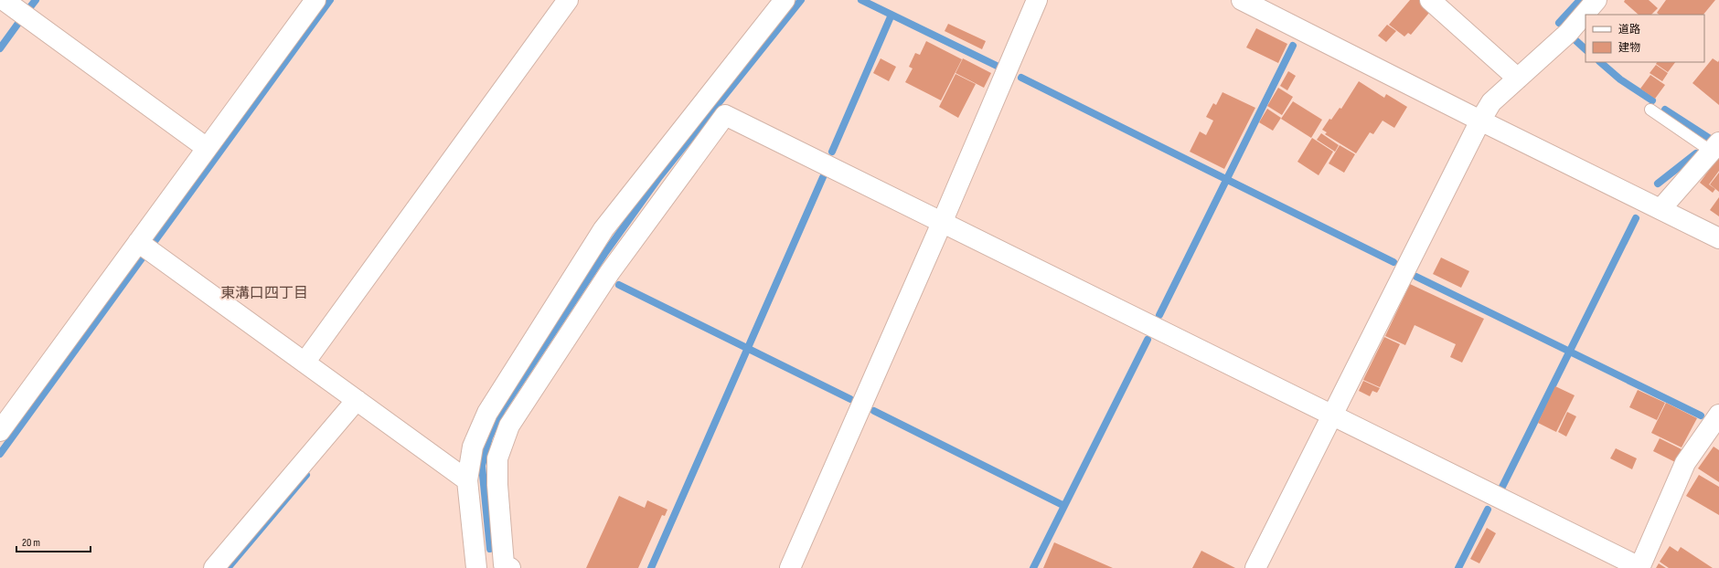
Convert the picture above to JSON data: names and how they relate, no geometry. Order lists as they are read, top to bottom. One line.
{"districts":["東溝口四丁目"],"legend":["道路","建物"],"scale_bar":"20 m"}
